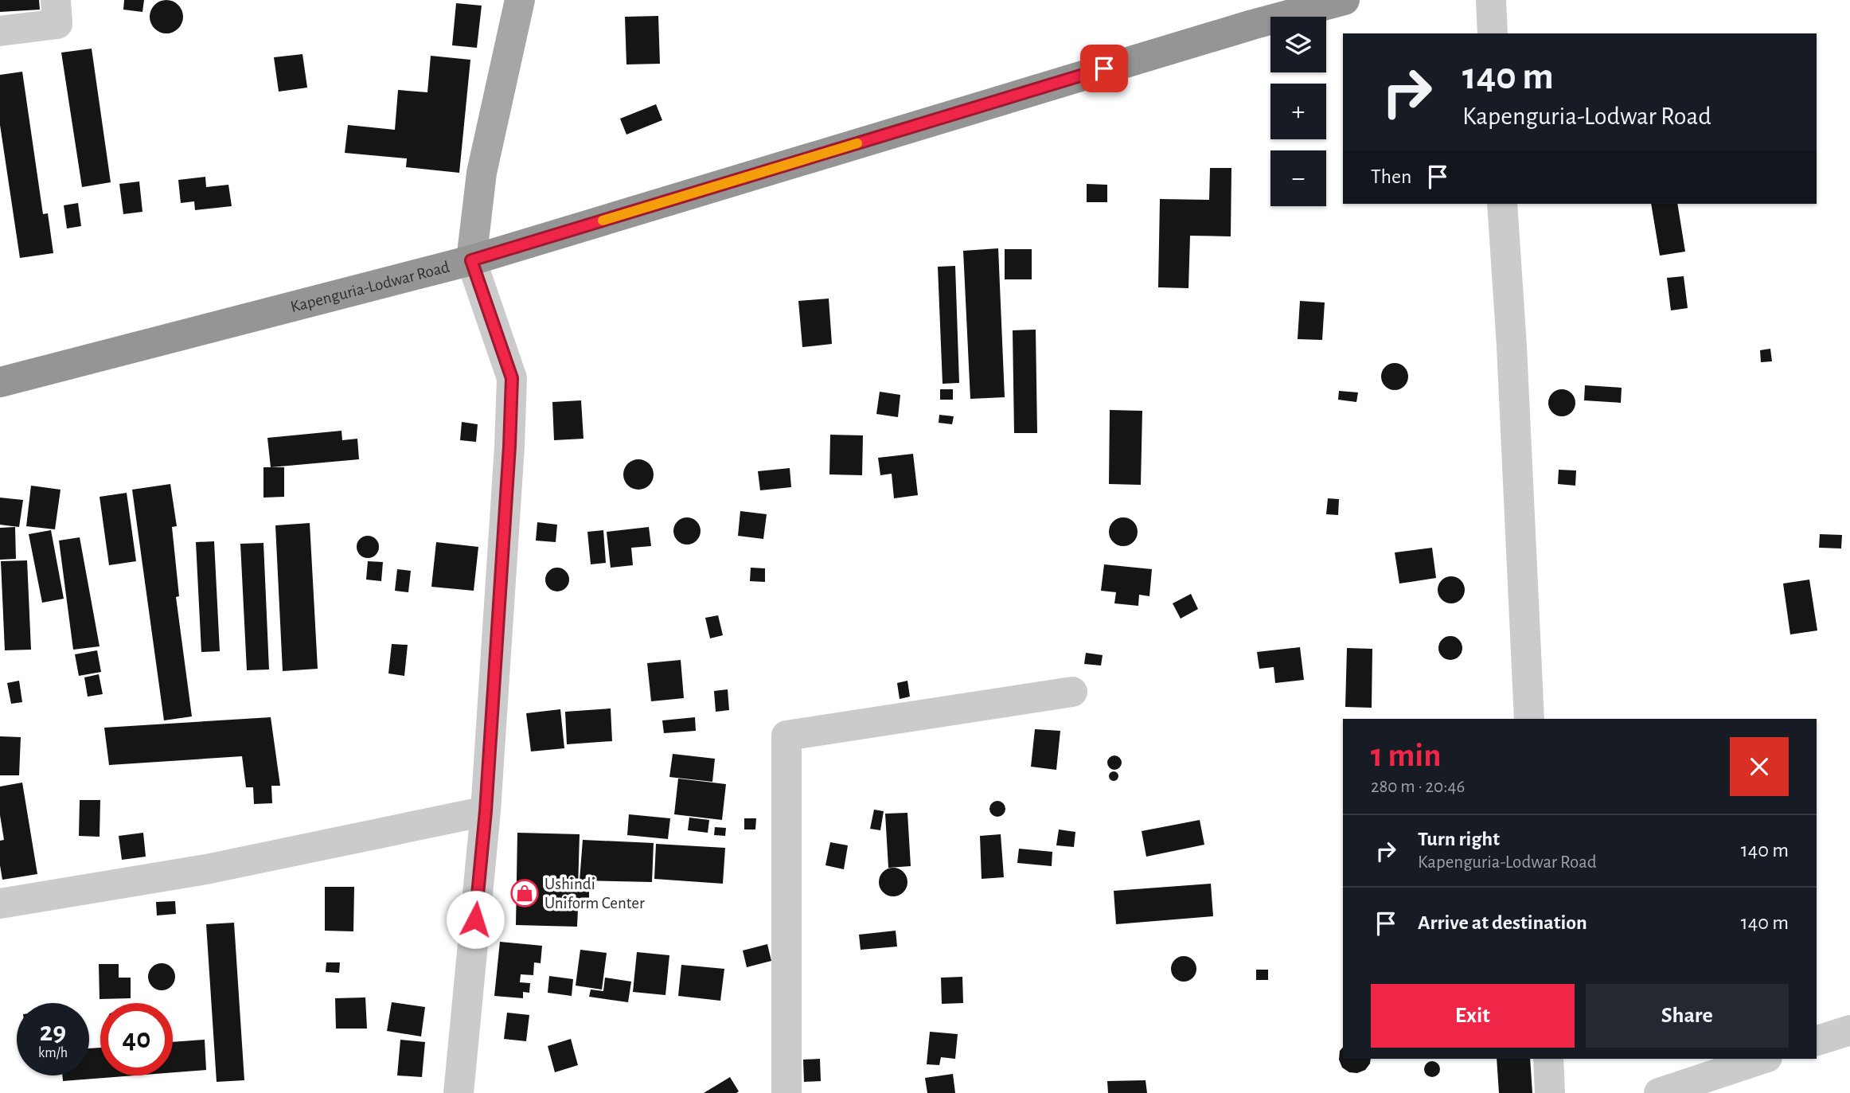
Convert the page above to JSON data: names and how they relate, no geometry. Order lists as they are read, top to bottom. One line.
{"streets":{"highway":["Kapenguria-Lodwar Road"]},"places":{"shop":["Ushindi Uniform Center"]},"page":{"map_buttons":["+","−"],"turn":["140 m","Kapenguria-Lodwar Road"],"then":"Then","heading":["1 min","280 m · 20:46"],"list":[{"name":"Turn right","note":"Kapenguria-Lodwar Road","value":"140 m"},{"name":"Arrive at destination","value":"140 m"}],"buttons":["Exit","Share"],"speed":"29 km/h","limit":"40"}}
